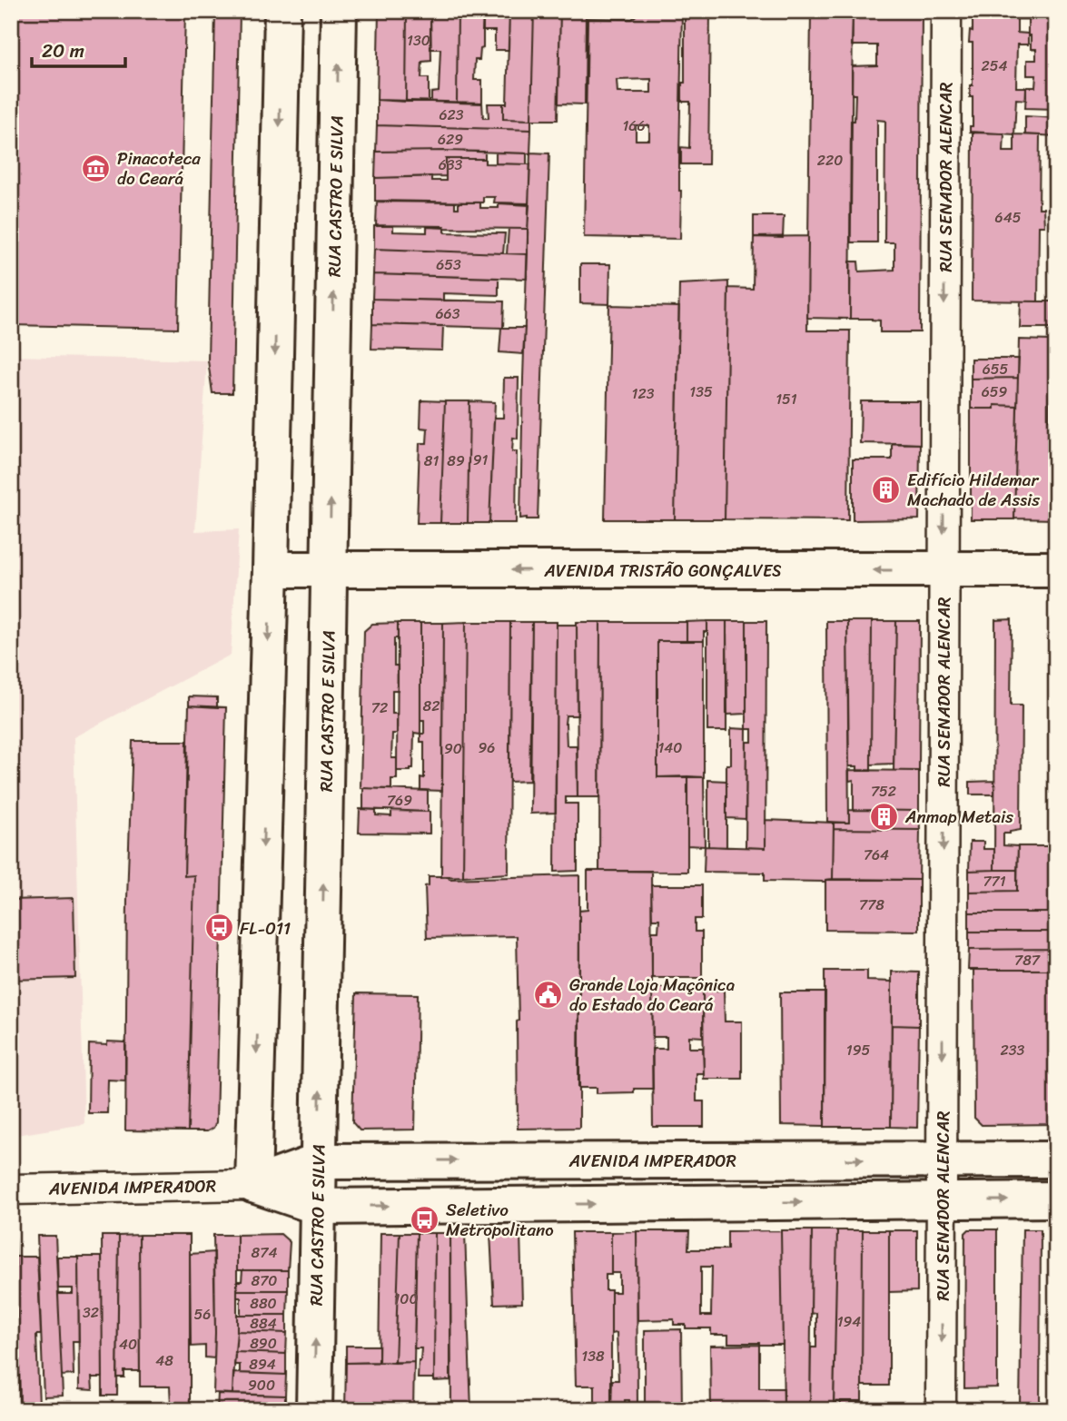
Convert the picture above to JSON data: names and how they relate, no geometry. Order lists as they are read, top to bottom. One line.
{"streets":{"street":["RUA SENADOR ALENCAR","RUA CASTRO E SILVA","AVENIDA TRISTÃO GONÇALVES","AVENIDA IMPERADOR"]},"crossings":[["RUA SENADOR ALENCAR","AVENIDA TRISTÃO GONÇALVES"],["RUA SENADOR ALENCAR","AVENIDA IMPERADOR"],["RUA CASTRO E SILVA","AVENIDA TRISTÃO GONÇALVES"],["RUA CASTRO E SILVA","AVENIDA IMPERADOR"]],"one_way":["RUA SENADOR ALENCAR","AVENIDA TRISTÃO GONÇALVES","AVENIDA IMPERADOR"],"places":{"museum":["Pinacoteca do Ceará"],"building":["Edifício Hildemar Machado de Assis","Anmap Metais"],"bus stop":["FL-011","Seletivo Metropolitano"],"public building":["Grande Loja Maçônica do Estado do Ceará"]},"house_numbers":["130","254","623","166","629","220","633","645","653","663","655","135","659","123","151","91","81","89","82","72","96","140","90","752","769","764","771","778","787","195","233","874","870","100","880","32","56","194","884","890","40","138","48","894","900"],"scale_bar":"20 m"}
